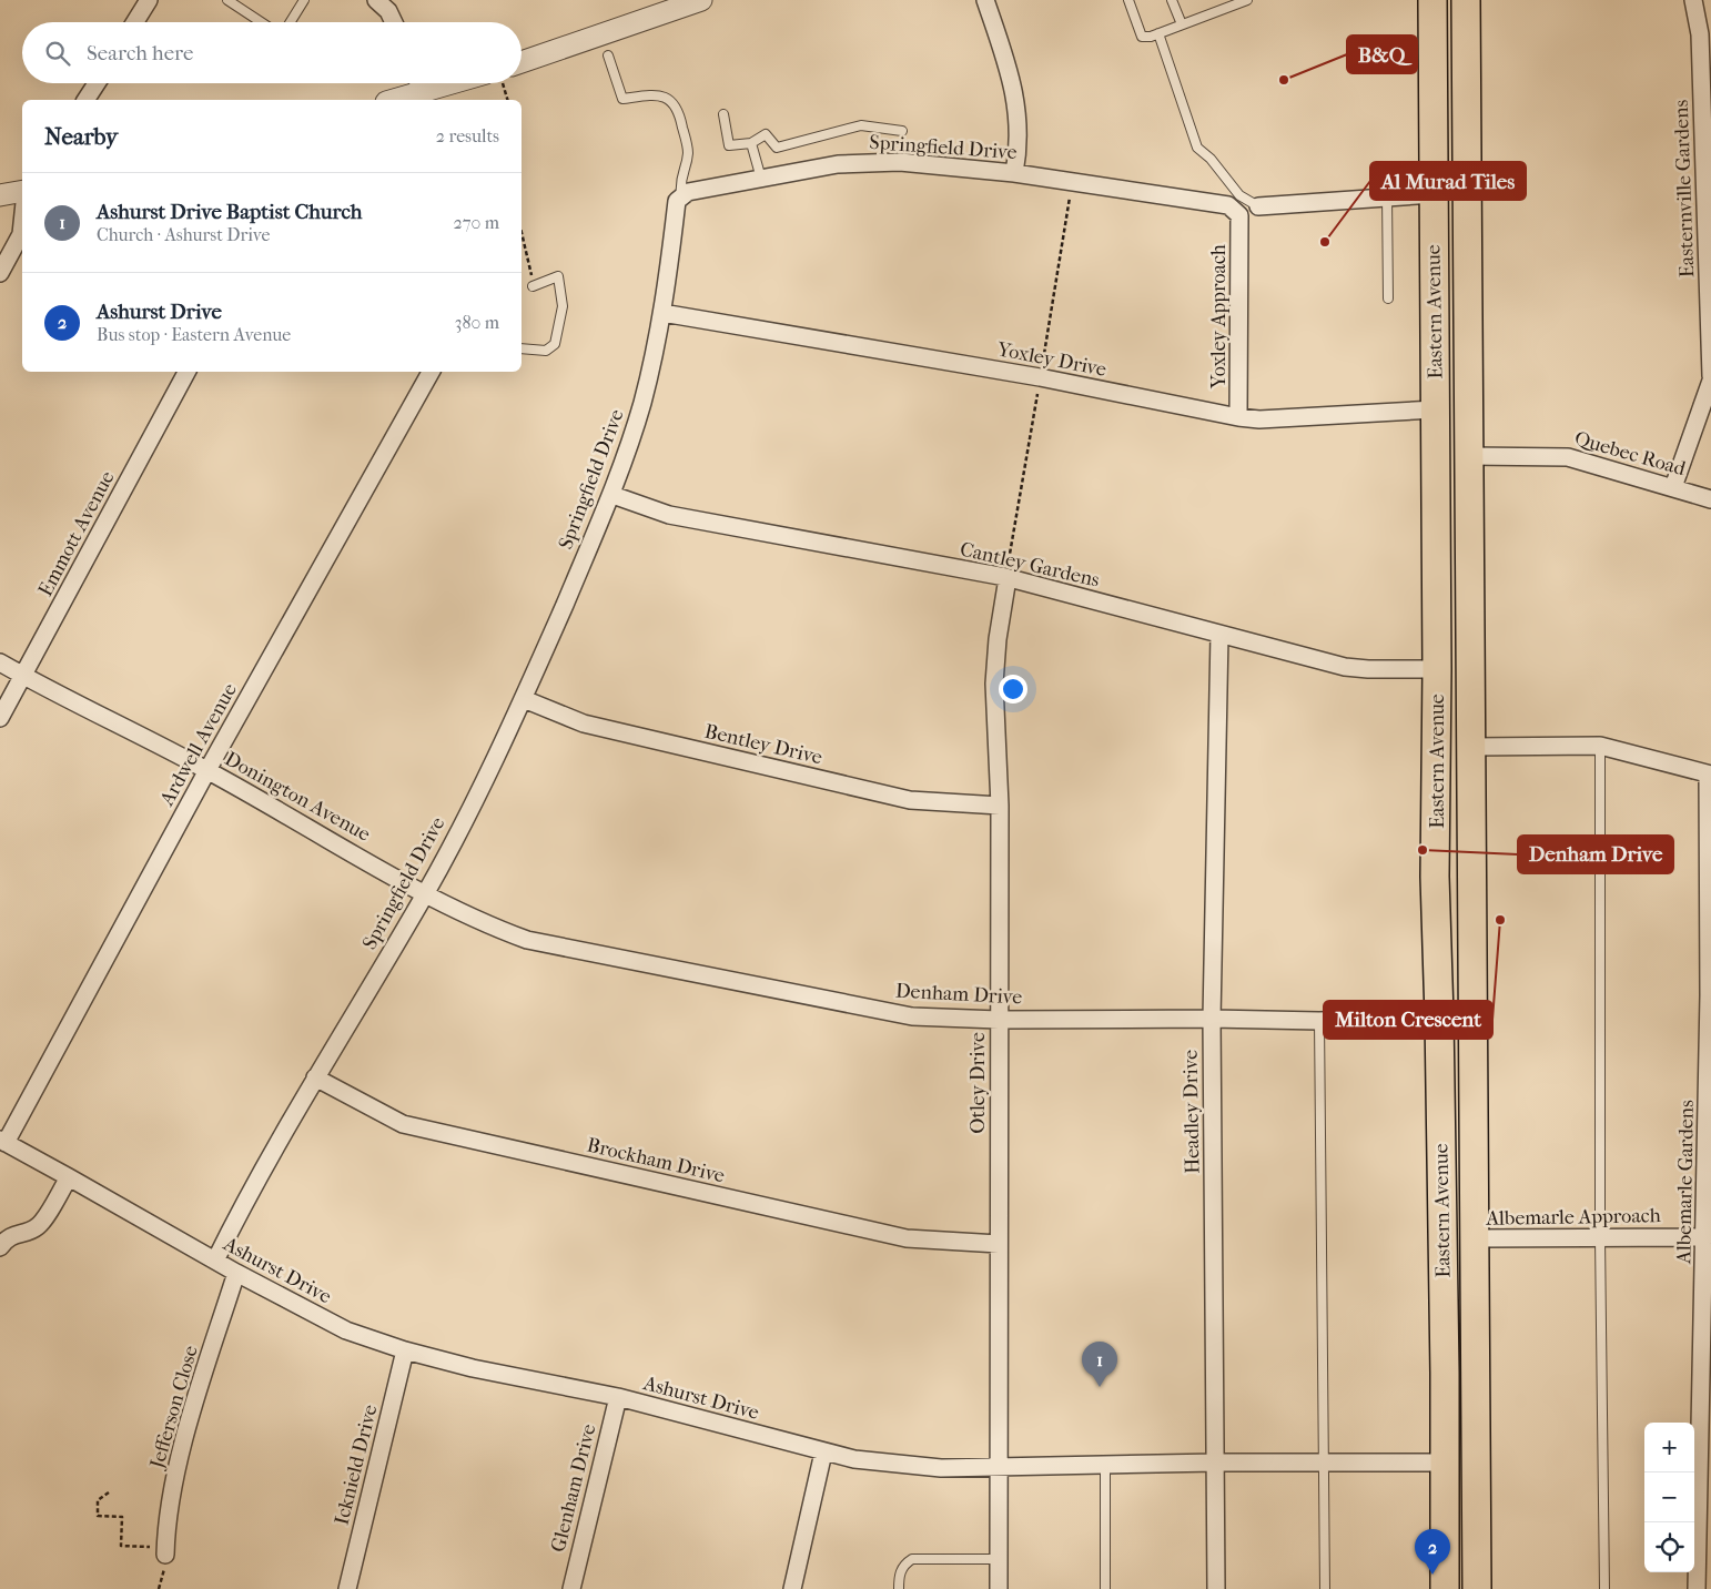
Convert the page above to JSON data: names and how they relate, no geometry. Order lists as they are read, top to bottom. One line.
{"streets":{"highway":["Eastern Avenue"],"street":["Springfield Drive","Easternville Gardens","Yoxley Approach","Yoxley Drive","Quebec Road","Emmott Avenue","Cantley Gardens","Ardwell Avenue","Bentley Drive","Donington Avenue","Denham Drive","Otley Drive","Headley Drive","Brockham Drive","Albemarle Gardens","Albemarle Approach","Ashurst Drive","Jefferson Close","Icknield Drive","Glenham Drive"]},"crossings":[["Springfield Drive","Yoxley Approach"],["Springfield Drive","Yoxley Drive"],["Springfield Drive","Cantley Gardens"],["Springfield Drive","Bentley Drive"],["Springfield Drive","Donington Avenue"],["Springfield Drive","Denham Drive"],["Springfield Drive","Brockham Drive"],["Springfield Drive","Ashurst Drive"],["Eastern Avenue","Yoxley Drive"],["Eastern Avenue","Quebec Road"],["Eastern Avenue","Cantley Gardens"],["Eastern Avenue","Denham Drive"],["Eastern Avenue","Albemarle Approach"],["Eastern Avenue","Ashurst Drive"],["Yoxley Approach","Yoxley Drive"],["Emmott Avenue","Donington Avenue"],["Cantley Gardens","Otley Drive"],["Cantley Gardens","Headley Drive"],["Ardwell Avenue","Donington Avenue"],["Ardwell Avenue","Ashurst Drive"],["Bentley Drive","Otley Drive"],["Donington Avenue","Denham Drive"],["Denham Drive","Otley Drive"],["Denham Drive","Headley Drive"],["Otley Drive","Brockham Drive"],["Otley Drive","Ashurst Drive"],["Headley Drive","Ashurst Drive"],["Albemarle Gardens","Albemarle Approach"],["Ashurst Drive","Jefferson Close"],["Ashurst Drive","Icknield Drive"],["Ashurst Drive","Glenham Drive"]],"places":["B&Q","Al Murad Tiles","Denham Drive","Milton Crescent"],"page":{"search":"Search here","heading":["Nearby","2 results"],"list":[{"mark":"1","name":"Ashurst Drive Baptist Church","note":"Church · Ashurst Drive","value":"270 m"},{"mark":"2","name":"Ashurst Drive","note":"Bus stop · Eastern Avenue","value":"380 m"}],"pins":["1","2"],"map_buttons":["+","−"]}}
